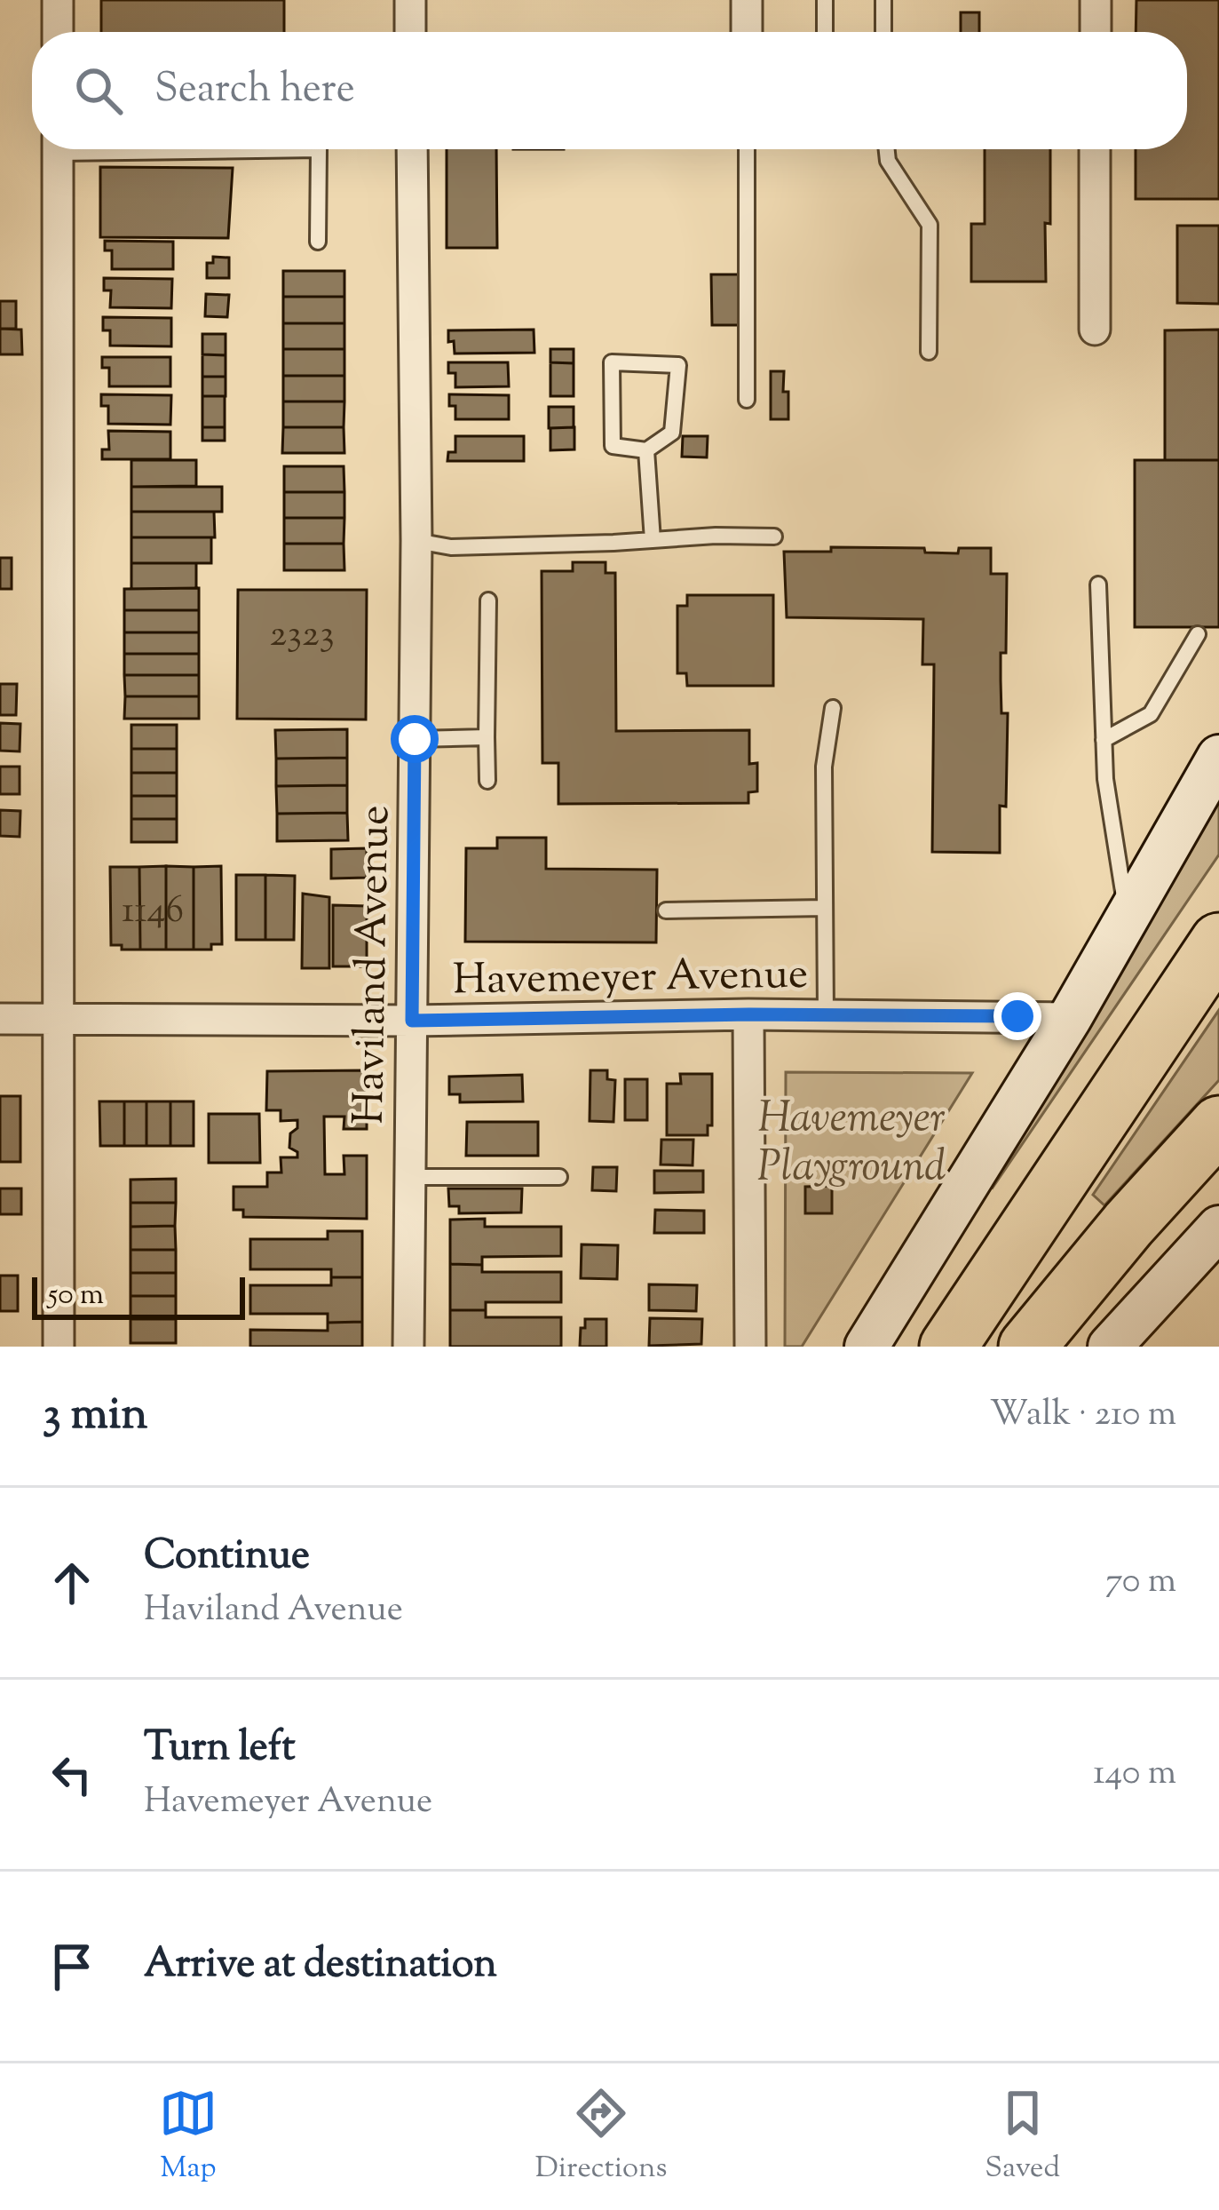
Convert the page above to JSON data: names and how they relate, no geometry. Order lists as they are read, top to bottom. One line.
{"streets":{"street":["Haviland Avenue","Havemeyer Avenue"]},"crossings":[["Haviland Avenue","Havemeyer Avenue"]],"parks":["Havemeyer Playground"],"house_numbers":["2323","1146"],"scale_bar":"50 m","page":{"search":"Search here","scale":"50 m","heading":["3 min","Walk · 210 m"],"list":[["Continue","Haviland Avenue","70 m"],["Turn left","Havemeyer Avenue","140 m"],"Arrive at destination"],"nav":["Map","Directions","Saved"]}}
